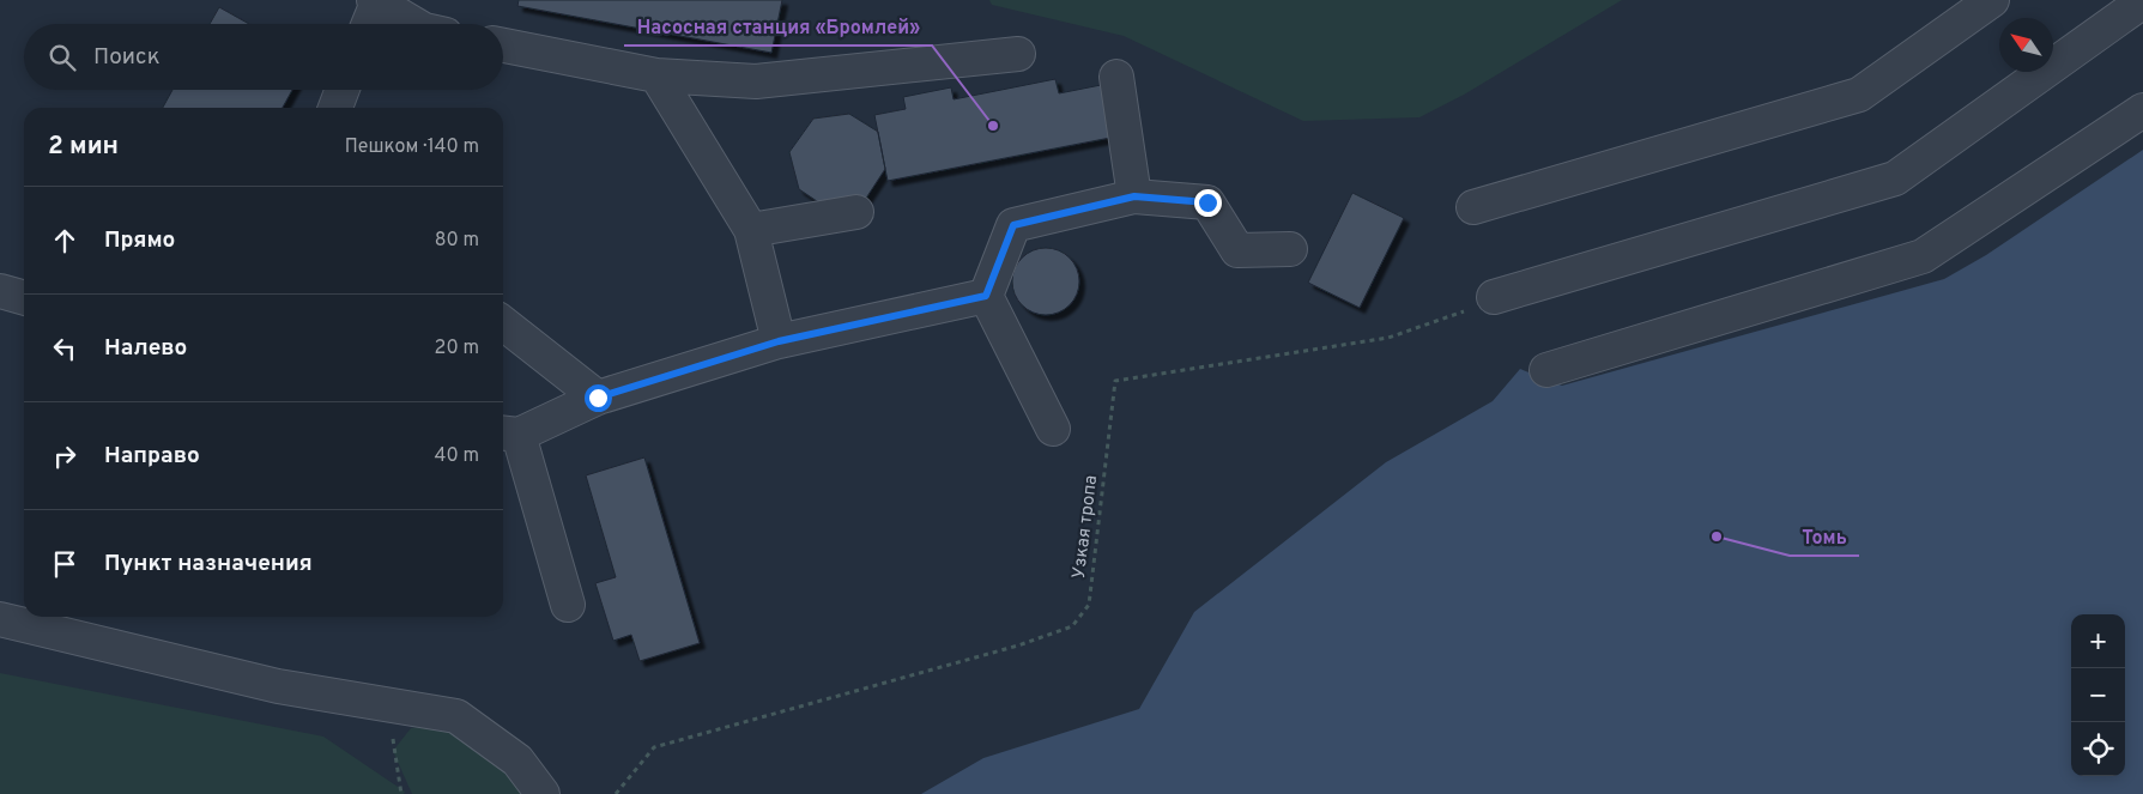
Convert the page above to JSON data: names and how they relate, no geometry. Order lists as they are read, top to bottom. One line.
{"streets":{"path":["Узкая тропа"]},"places":["Насосная станция «Бромлей»","Томь"],"north":"top left","page":{"search":"Поиск","heading":["2 мин","Пешком · 140 m"],"list":[["Прямо","80 m"],["Налево","20 m"],["Направо","40 m"],"Пункт назначения"],"map_buttons":["+","−"]}}
